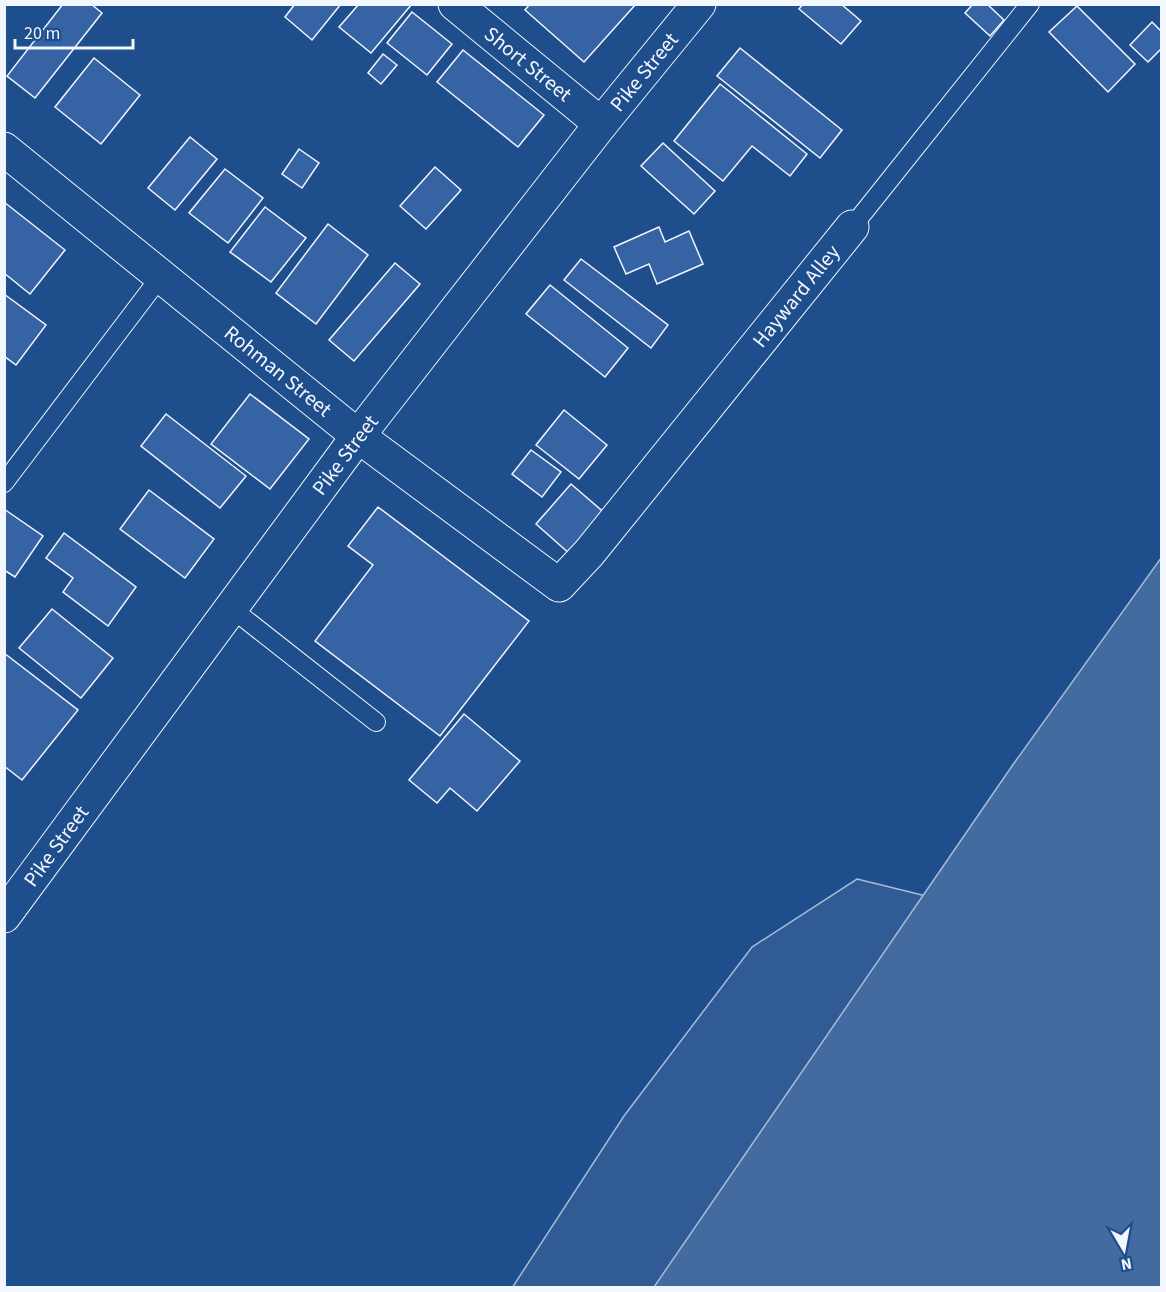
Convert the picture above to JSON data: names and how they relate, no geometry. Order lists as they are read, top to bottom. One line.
{"streets":{"street":["Short Street","Pike Street","Hayward Alley","Rohman Street"]},"crossings":[["Short Street","Pike Street"],["Pike Street","Rohman Street"],["Hayward Alley","Rohman Street"]],"scale_bar":"20 m","north":"bottom"}
